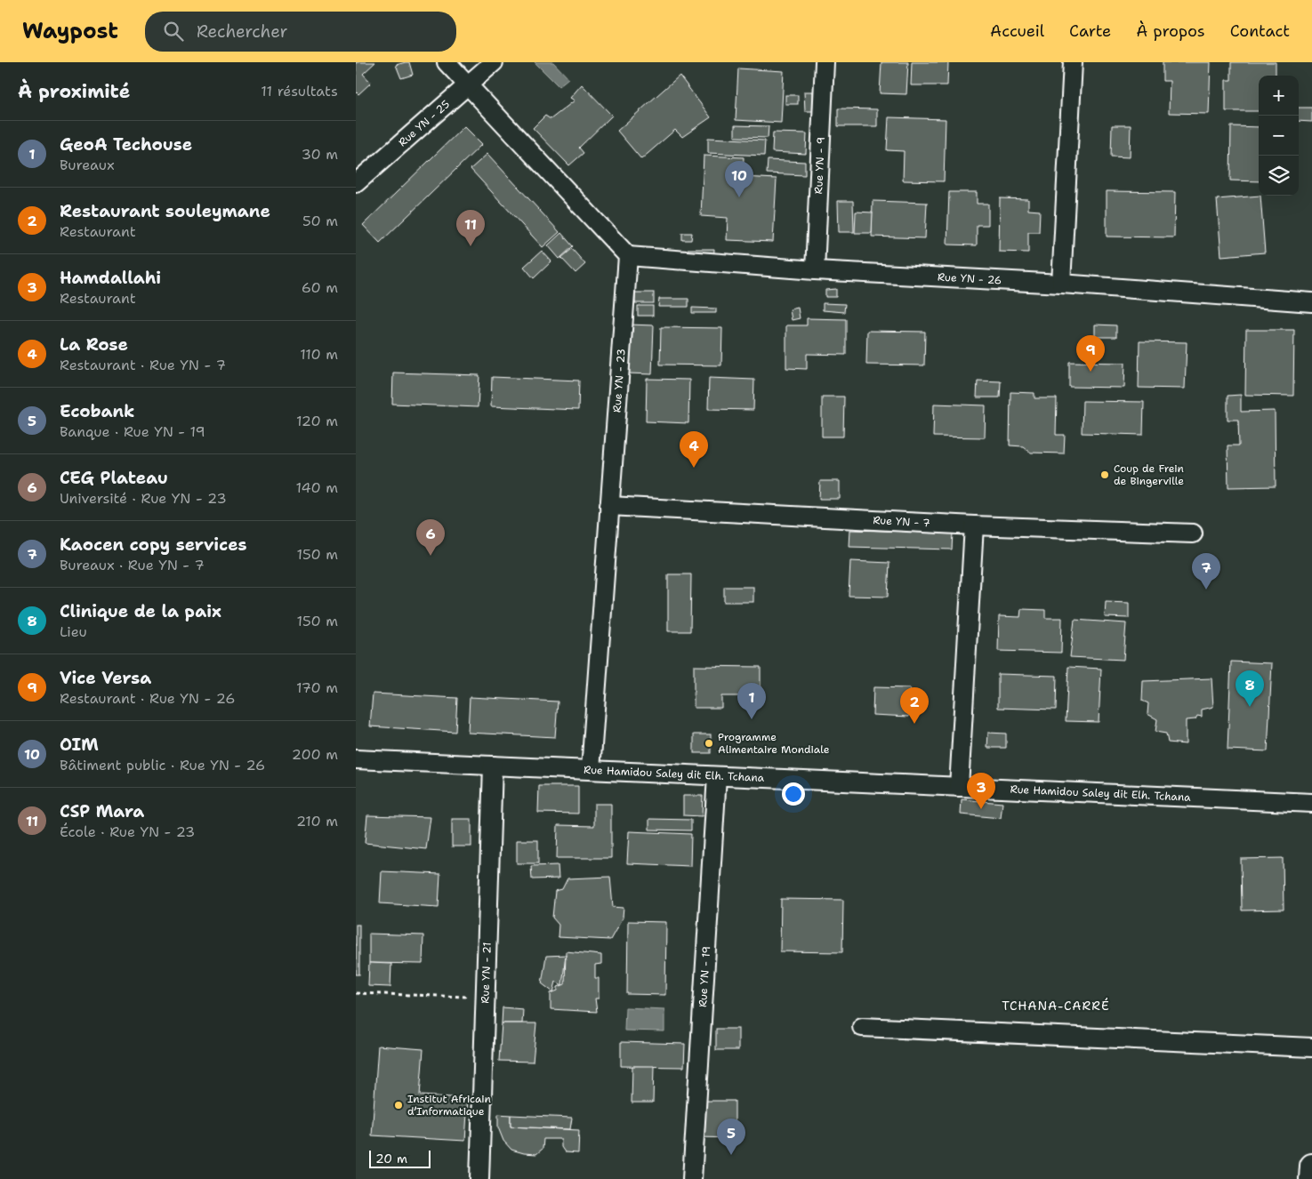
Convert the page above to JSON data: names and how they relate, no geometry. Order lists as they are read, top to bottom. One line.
{"streets":{"street":["Rue YN - 25","Rue YN - 9","Rue YN - 26","Rue YN - 23","Rue YN - 7","Rue Hamidou Saley dit Elh. Tchana","Rue YN - 21","Rue YN - 19"]},"crossings":[["Rue YN - 9","Rue YN - 26"],["Rue YN - 26","Rue YN - 23"],["Rue YN - 23","Rue YN - 7"],["Rue YN - 23","Rue Hamidou Saley dit Elh. Tchana"],["Rue Hamidou Saley dit Elh. Tchana","Rue YN - 21"],["Rue Hamidou Saley dit Elh. Tchana","Rue YN - 19"]],"districts":["TCHANA-CARRÉ"],"places":["Coup de Frein de Bingerville","Programme Alimentaire Mondiale","Institut Africain d’Informatique"],"scale_bar":"20 m","page":{"header":"Waypost","search":"Rechercher","nav":["Accueil","Carte","À propos","Contact"],"heading":["À proximité","11 résultats"],"map_buttons":["+","−"],"list":[{"mark":"1","name":"GeoA Techouse","note":"Bureaux","value":"30 m"},{"mark":"2","name":"Restaurant souleymane","note":"Restaurant","value":"50 m"},{"mark":"3","name":"Hamdallahi","note":"Restaurant","value":"60 m"},{"mark":"4","name":"La Rose","note":"Restaurant · Rue YN - 7","value":"110 m"},{"mark":"5","name":"Ecobank","note":"Banque · Rue YN - 19","value":"120 m"},{"mark":"6","name":"CEG Plateau","note":"Université · Rue YN - 23","value":"140 m"},{"mark":"7","name":"Kaocen copy services","note":"Bureaux · Rue YN - 7","value":"150 m"},{"mark":"8","name":"Clinique de la paix","note":"Lieu","value":"150 m"},{"mark":"9","name":"Vice Versa","note":"Restaurant · Rue YN - 26","value":"170 m"},{"mark":"10","name":"OIM","note":"Bâtiment public · Rue YN - 26","value":"200 m"},{"mark":"11","name":"CSP Mara","note":"École · Rue YN - 23","value":"210 m"}],"pins":["10","11","9","4","6","7","8","1","2","3","5"],"scale":"20 m"}}
